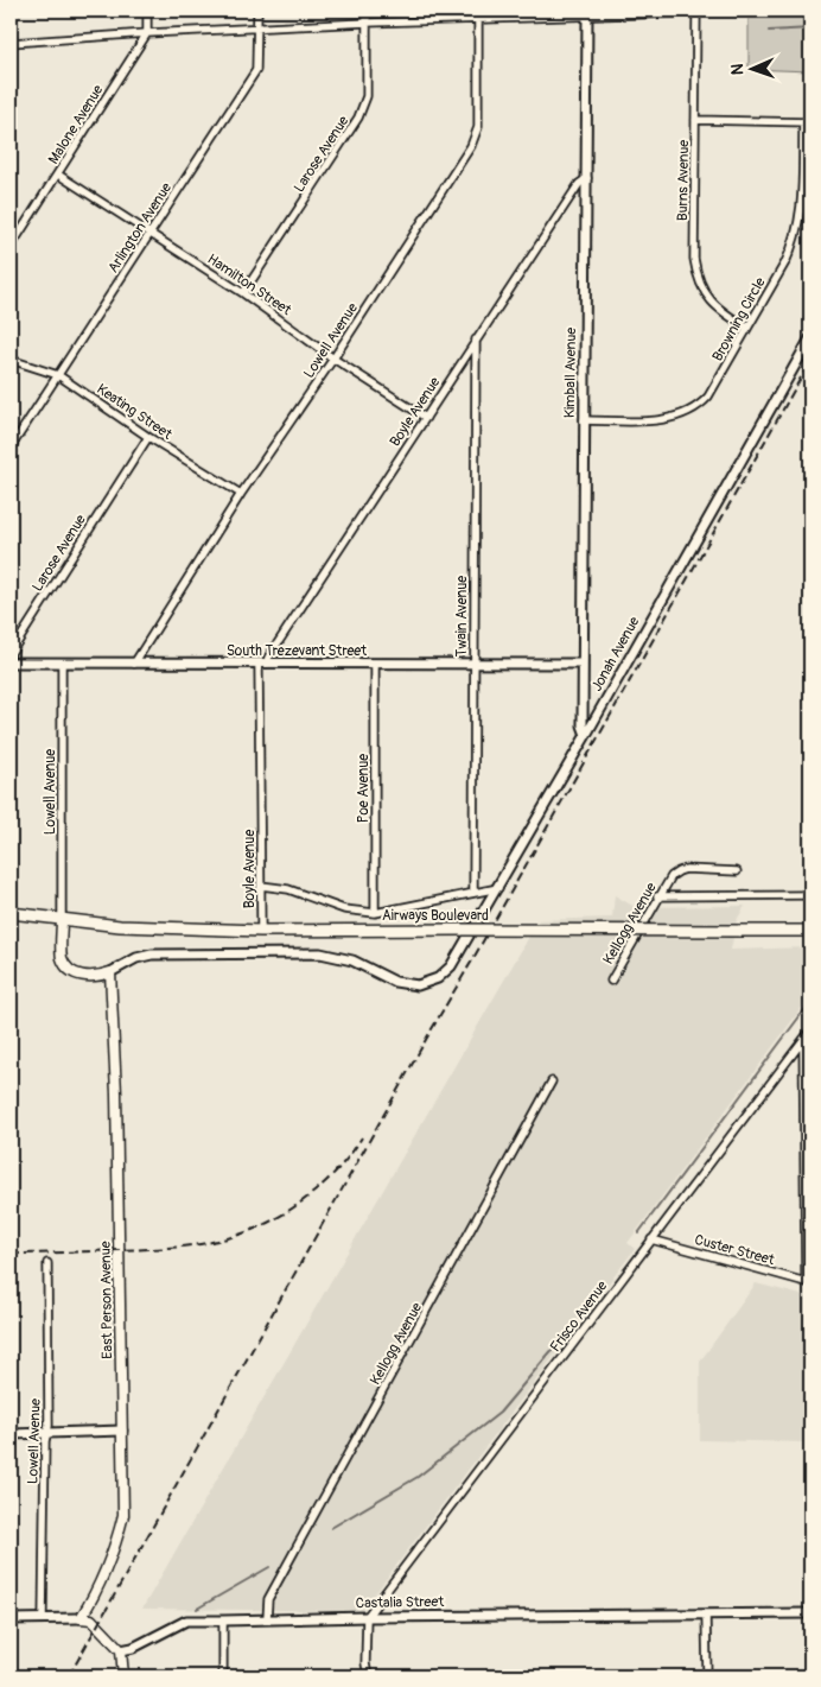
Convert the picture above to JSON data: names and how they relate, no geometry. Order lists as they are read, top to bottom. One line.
{"streets":{"main road":["Airways Boulevard","East Person Avenue"],"street":["Malone Avenue","Larose Avenue","Burns Avenue","Arlington Avenue","Hamilton Street","Browning Circle","Lowell Avenue","Kimball Avenue","Keating Street","Boyle Avenue","Twain Avenue","South Trezevant Street","Jonah Avenue","Poe Avenue","Kellogg Avenue","Custer Street","Frisco Avenue","Castalia Street"]},"crossings":[["Malone Avenue","Hamilton Street"],["Larose Avenue","Hamilton Street"],["Larose Avenue","Keating Street"],["Burns Avenue","Browning Circle"],["Arlington Avenue","Hamilton Street"],["Arlington Avenue","Keating Street"],["Hamilton Street","Lowell Avenue"],["Hamilton Street","Boyle Avenue"],["Browning Circle","Kimball Avenue"],["Lowell Avenue","Keating Street"],["Lowell Avenue","South Trezevant Street"],["Lowell Avenue","Airways Boulevard"],["Kimball Avenue","Boyle Avenue"],["Kimball Avenue","South Trezevant Street"],["Kimball Avenue","Jonah Avenue"],["Boyle Avenue","Twain Avenue"],["Boyle Avenue","South Trezevant Street"],["Boyle Avenue","Airways Boulevard"],["Twain Avenue","South Trezevant Street"],["Twain Avenue","Airways Boulevard"],["South Trezevant Street","Poe Avenue"],["Jonah Avenue","Airways Boulevard"],["Jonah Avenue","East Person Avenue"],["Poe Avenue","Airways Boulevard"],["Kellogg Avenue","Castalia Street"],["Custer Street","Frisco Avenue"],["Frisco Avenue","Castalia Street"]],"north":"left"}
